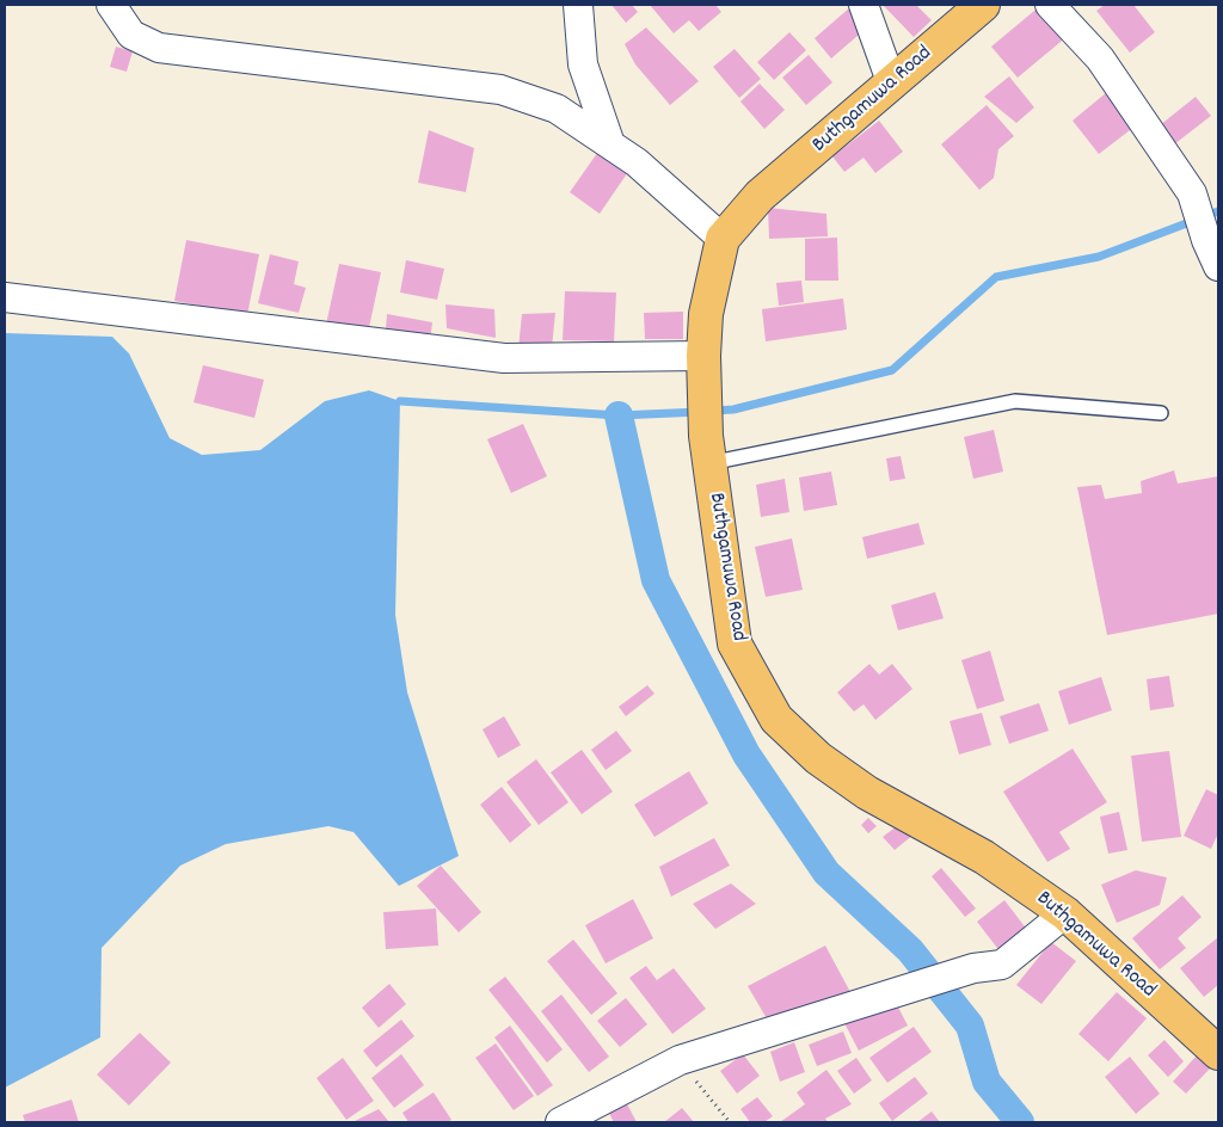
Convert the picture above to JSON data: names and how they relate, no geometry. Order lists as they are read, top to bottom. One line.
{"streets":{"main road":["Buthgamuwa Road"]}}
